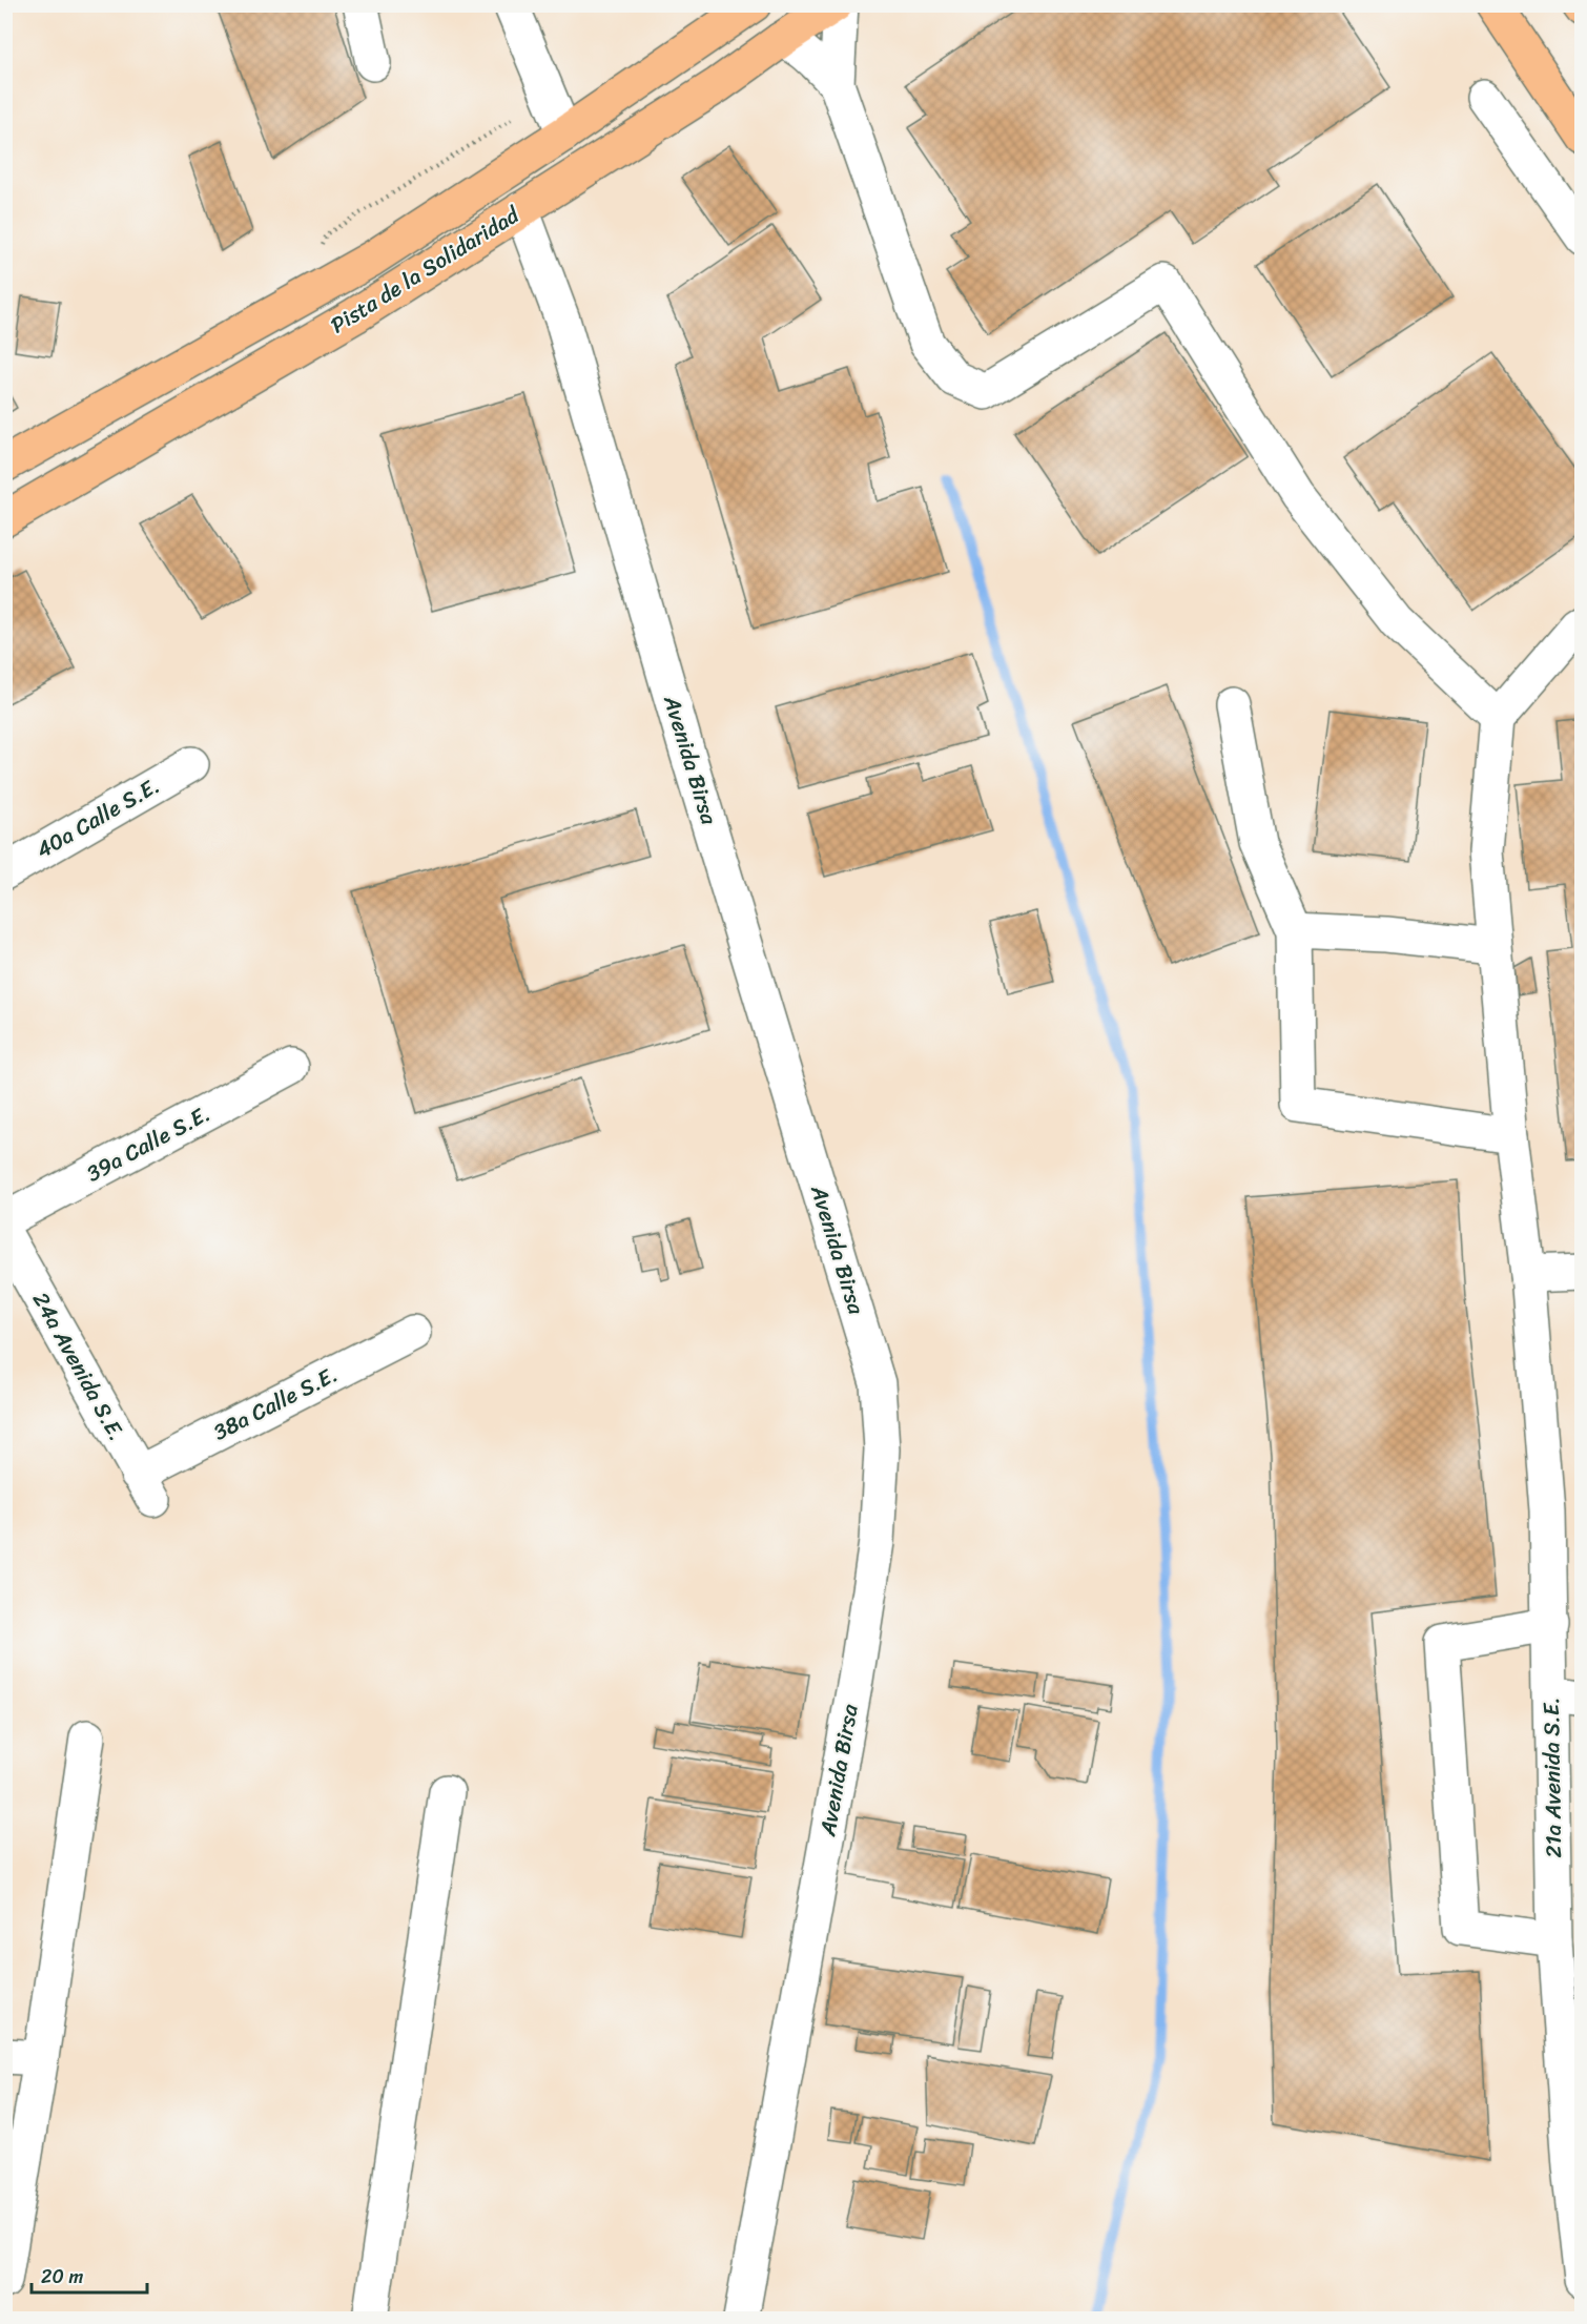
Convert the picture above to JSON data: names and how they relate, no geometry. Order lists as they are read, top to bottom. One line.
{"streets":{"main road":["Pista de la Solidaridad"],"street":["Avenida Birsa","40a Calle S.E.","39a Calle S.E.","24a Avenida S.E.","38a Calle S.E.","21a Avenida S.E."]},"crossings":[["Pista de la Solidaridad","Avenida Birsa"],["24a Avenida S.E.","38a Calle S.E."]],"scale_bar":"20 m"}
